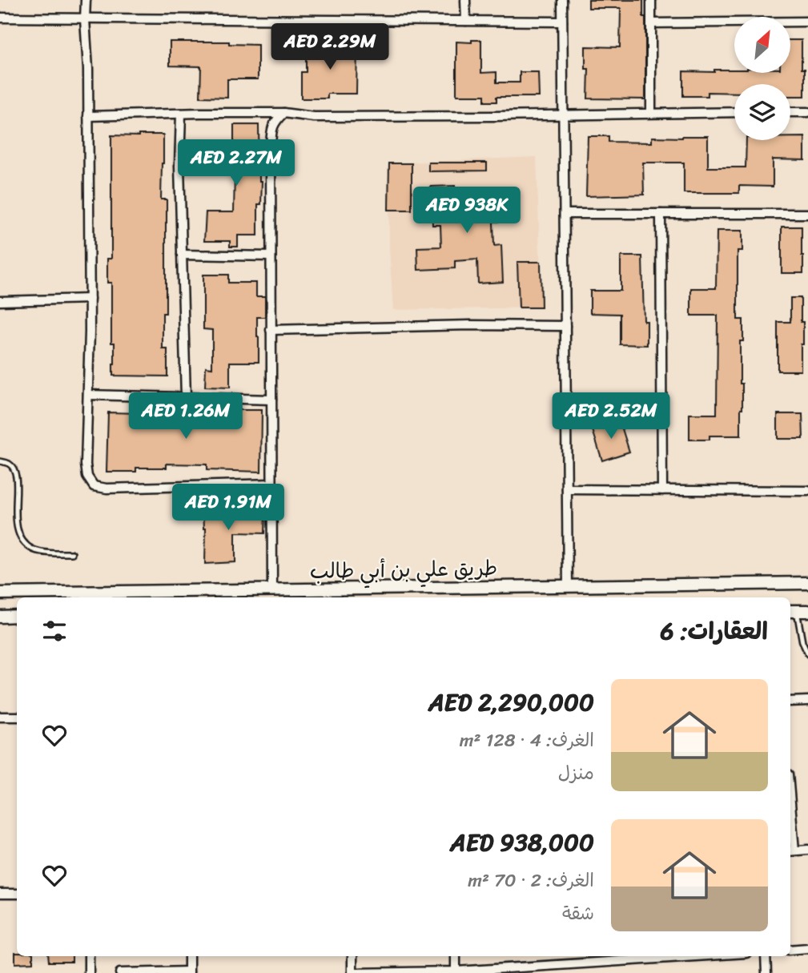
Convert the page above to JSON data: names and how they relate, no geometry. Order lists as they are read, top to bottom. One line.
{"streets":{"main road":["طريق علي بن أبي طالب"]},"north":"top right","page":{"price":["AED 2.29M","AED 2.27M","AED 938K","AED 1.26M","AED 2.52M","AED 1.91M"],"heading":"العقارات: 6","list":[{"name":"AED 2,290,000","note":"الغرف: 4 · 128 m² · منزل"},{"name":"AED 938,000","note":"الغرف: 2 · 70 m² · شقة"}]}}
